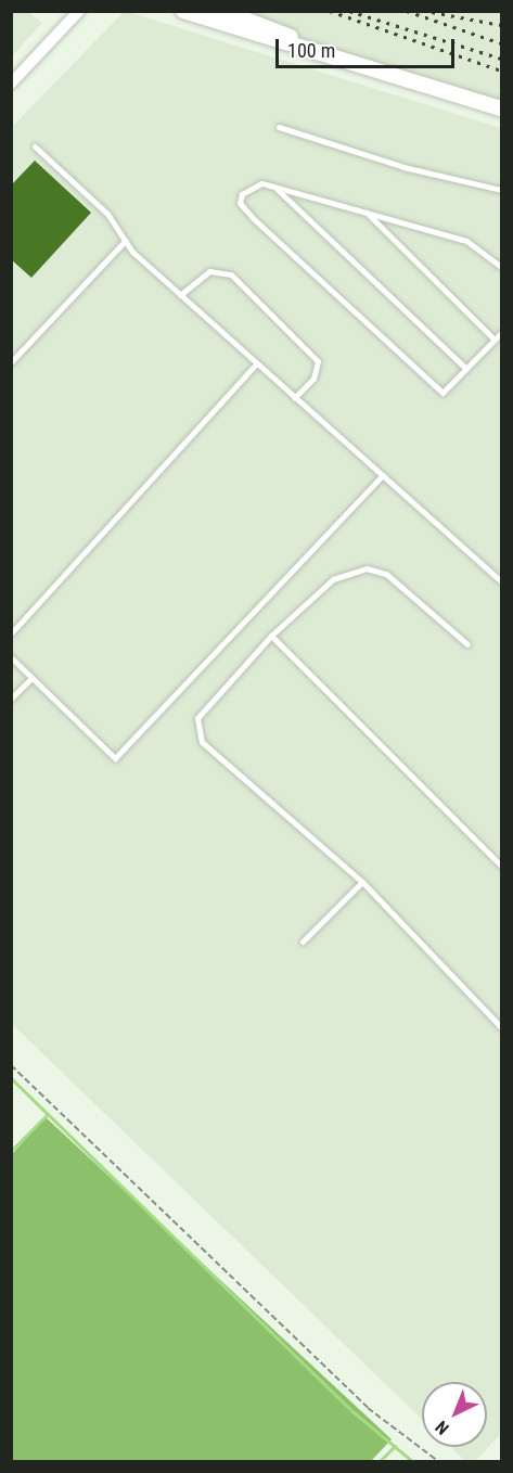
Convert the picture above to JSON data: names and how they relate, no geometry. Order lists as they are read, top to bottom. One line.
{"scale_bar":"100 m","north":"bottom left"}
